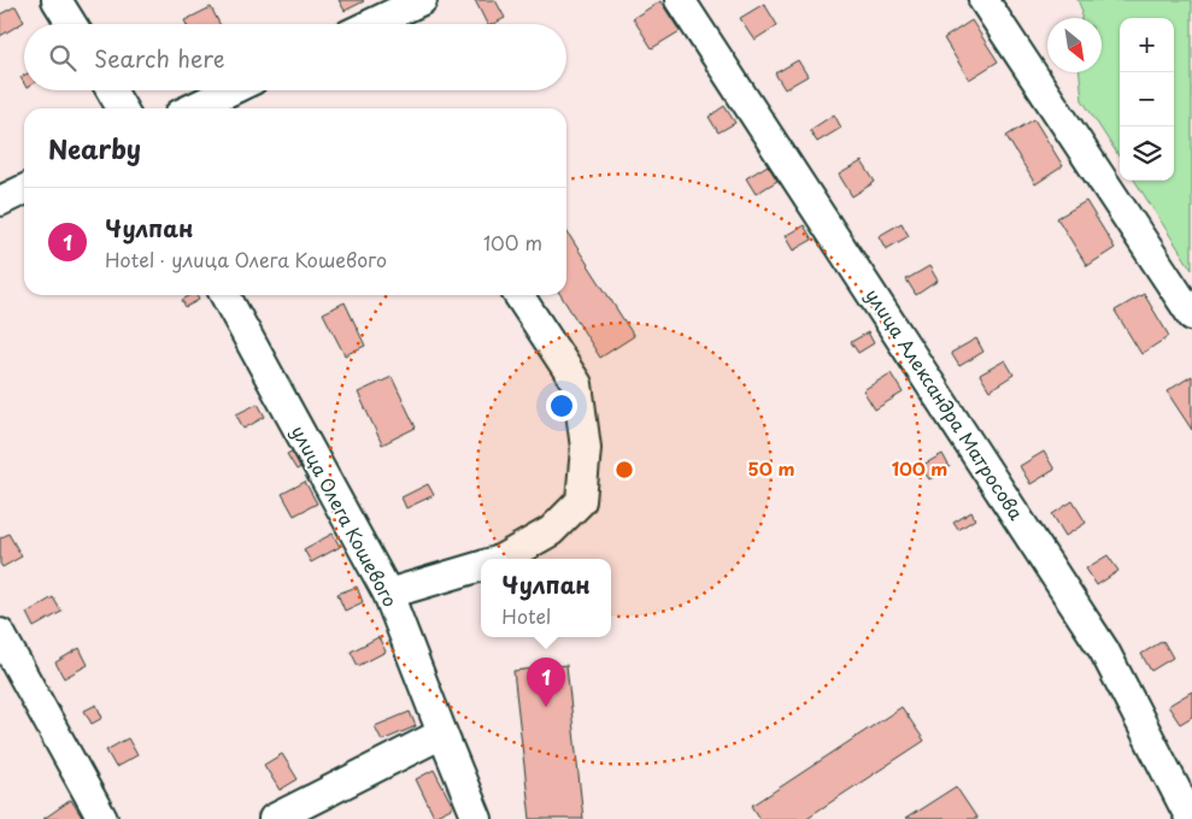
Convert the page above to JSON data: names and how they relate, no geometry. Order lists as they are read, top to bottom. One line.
{"streets":{"street":["улица Александра Матросова","улица Олега Кошевого"]},"north":"bottom right","page":{"map_buttons":["+","−"],"search":"Search here","heading":"Nearby","list":[{"mark":"1","name":"Чулпан","note":"Hotel · улица Олега Кошевого","value":"100 m"}],"popup":["Чулпан","Hotel"],"pins":"1"},"rings":["50 m","100 m"]}
